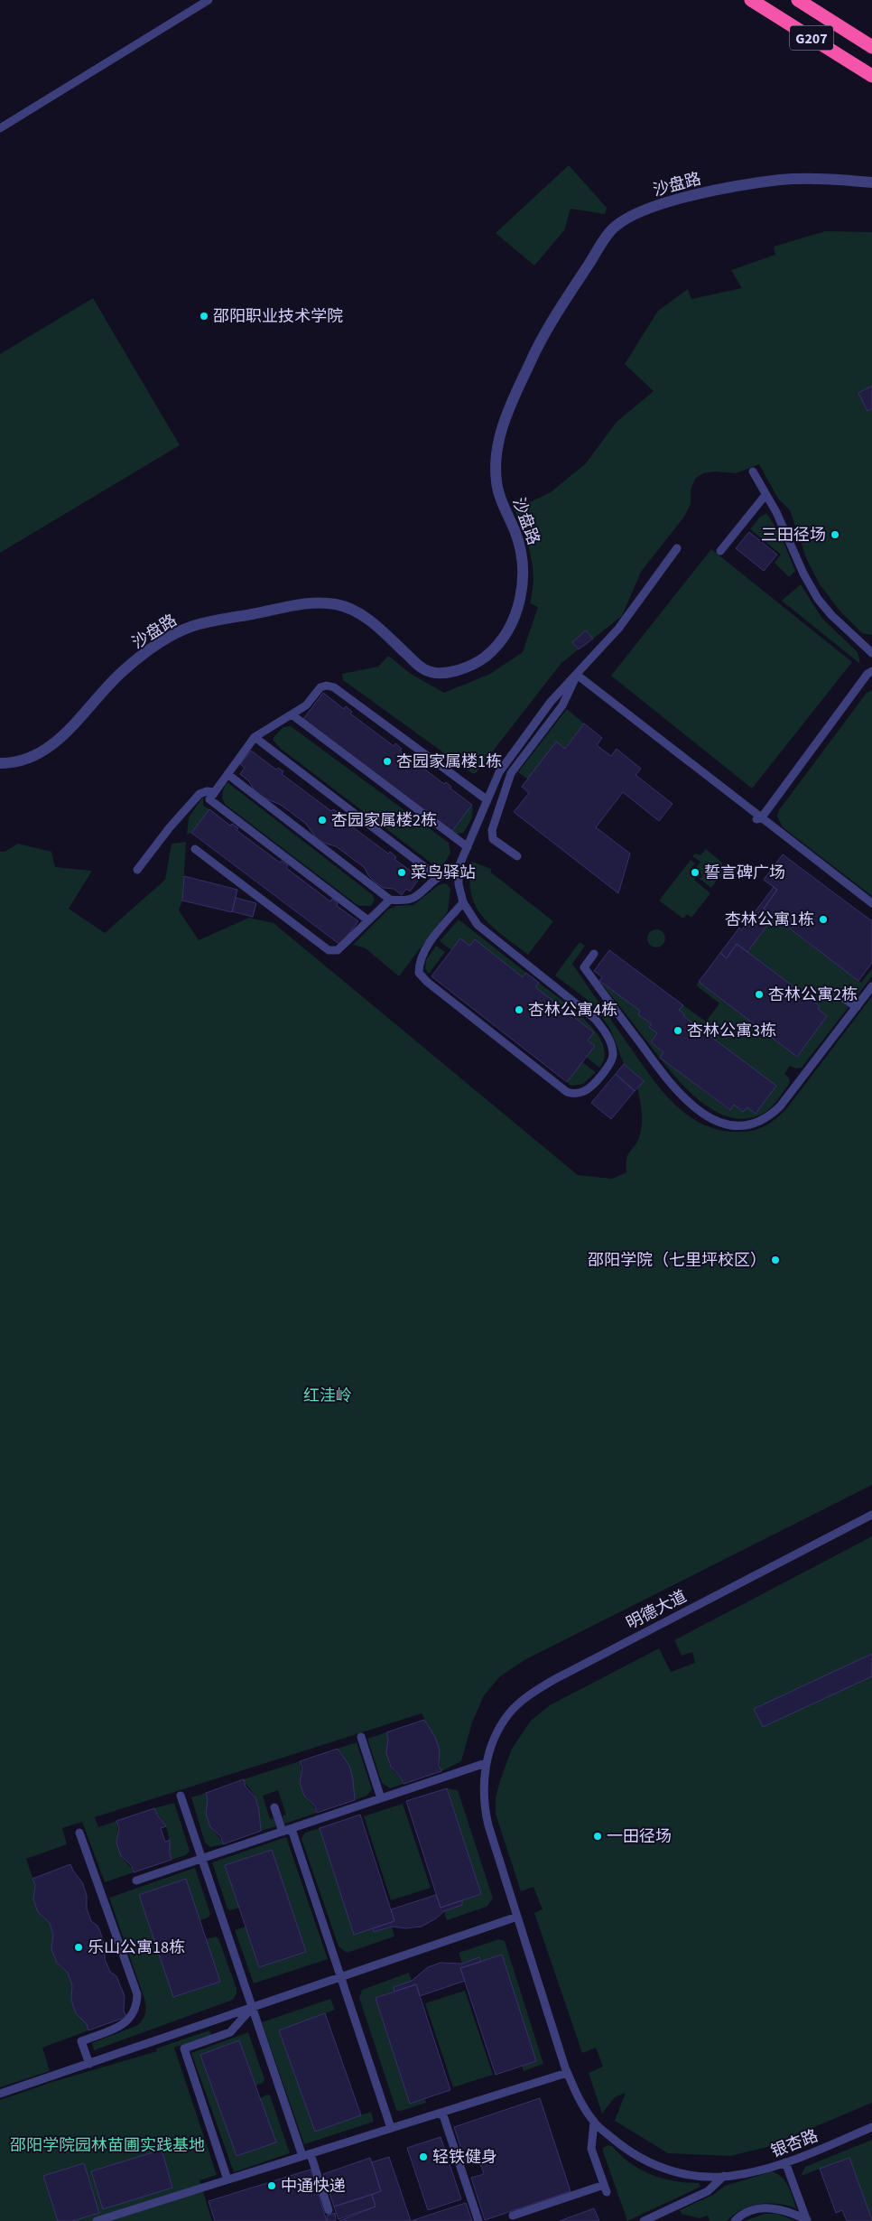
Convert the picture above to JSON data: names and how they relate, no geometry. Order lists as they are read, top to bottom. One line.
{"streets":{"highway":["G207"],"street":["沙盘路"],"lane":["明德大道","银杏路"]},"crossings":[["明德大道","银杏路"]],"parks":["红洼岭","邵阳学院园林苗圃实践基地"],"places":["邵阳职业技术学院","三田径场","杏园家属楼1栋","杏园家属楼2栋","菜鸟驿站","誓言碑广场","杏林公寓1栋","杏林公寓2栋","杏林公寓4栋","杏林公寓3栋","邵阳学院（七里坪校区）","一田径场","乐山公寓18栋","轻铁健身","中通快递"]}
